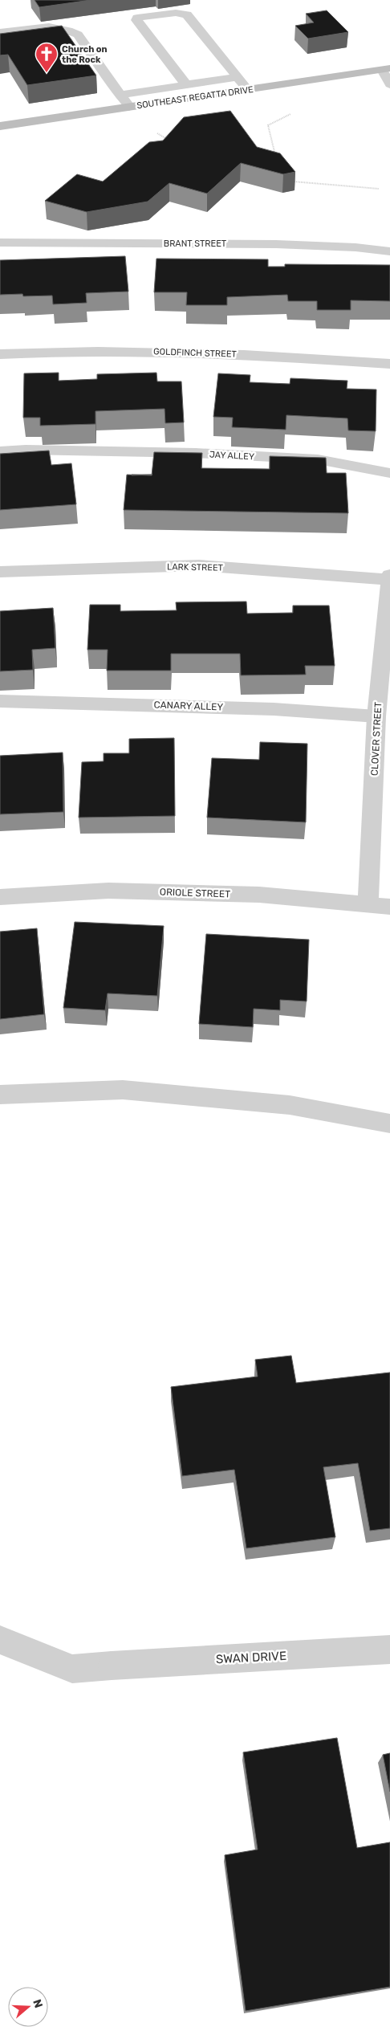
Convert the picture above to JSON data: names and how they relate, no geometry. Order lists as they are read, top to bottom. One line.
{"streets":{"main road":["SOUTHEAST REGATTA DRIVE"],"street":["BRANT STREET","GOLDFINCH STREET","JAY ALLEY","LARK STREET","CANARY ALLEY","CLOVER STREET","ORIOLE STREET","SWAN DRIVE"]},"crossings":[["LARK STREET","CLOVER STREET"],["CANARY ALLEY","CLOVER STREET"],["CLOVER STREET","ORIOLE STREET"]],"places":{"church":["Church on the Rock"]},"north":"right"}
